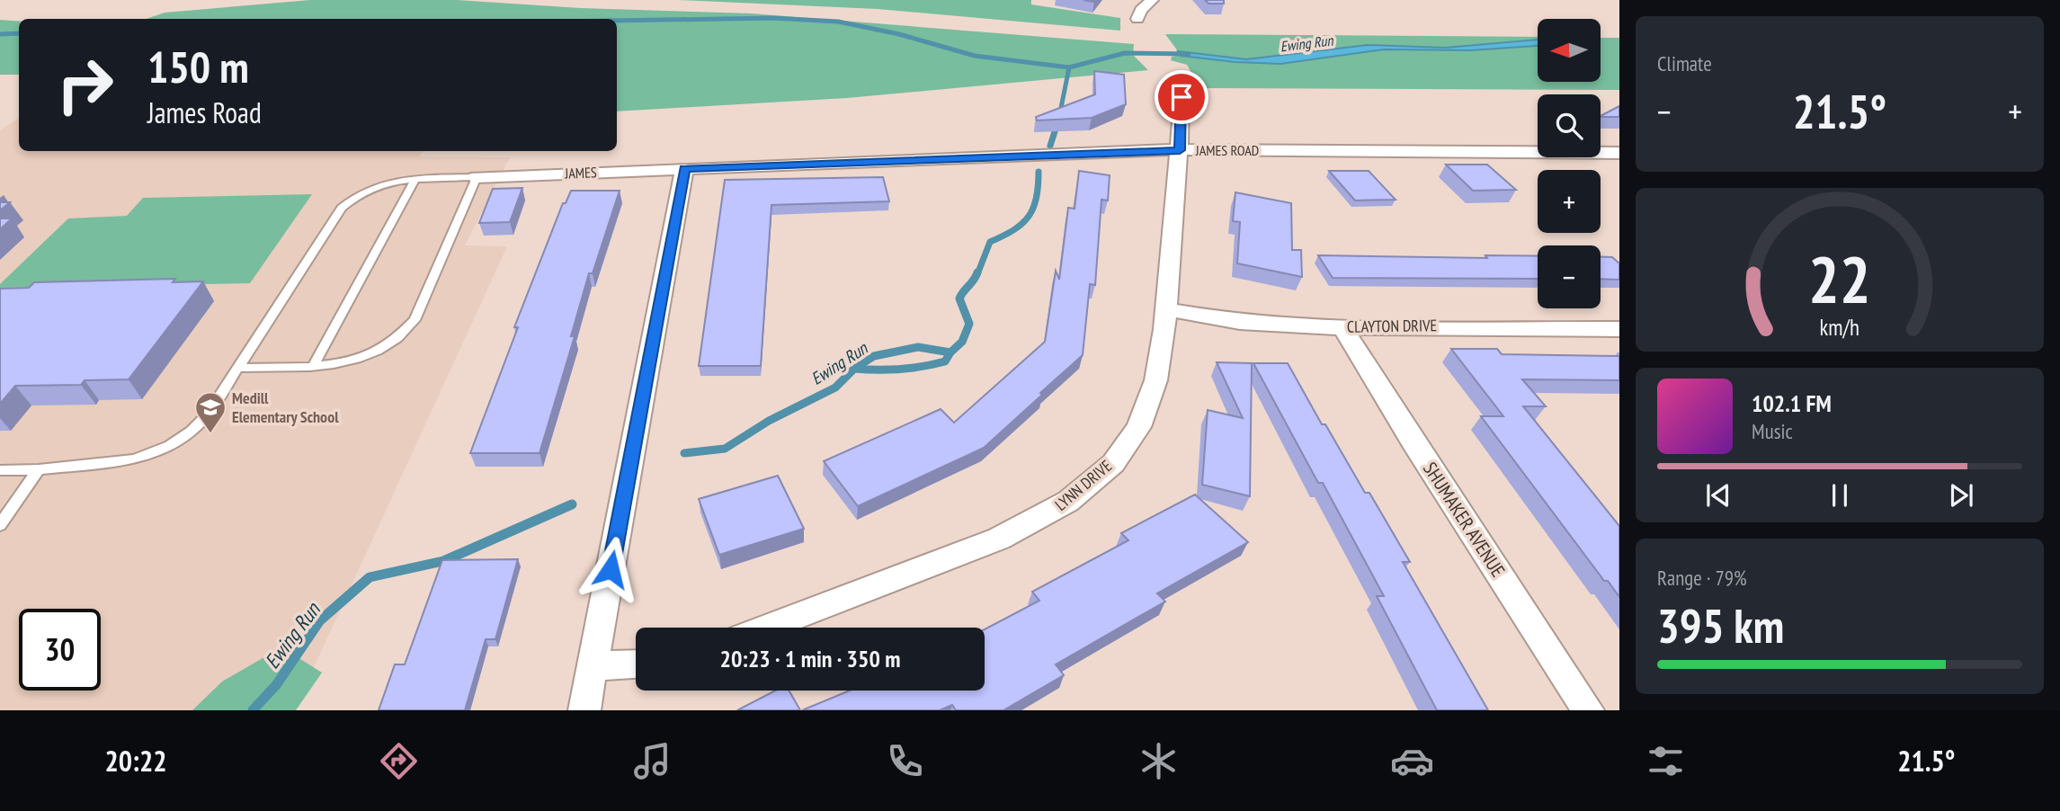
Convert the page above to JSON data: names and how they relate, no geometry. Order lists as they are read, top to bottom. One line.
{"streets":{"street":["JAMES ROAD","JAMES","CLAYTON DRIVE","LYNN DRIVE","SHUMAKER AVENUE"]},"crossings":[["JAMES ROAD","JAMES"],["JAMES ROAD","LYNN DRIVE"],["CLAYTON DRIVE","LYNN DRIVE"],["CLAYTON DRIVE","SHUMAKER AVENUE"]],"water":["Ewing Run"],"places":{"school or university":["Medill Elementary School"]},"north":"left","page":{"tile":["Climate",["Range · 79%","395 km"]],"map_buttons":["+","−"],"turn":["150 m","James Road"],"heat":["−","21.5°","+"],"song":["102.1 FM","Music"],"limit":"30","trip":"20:23 · 1 min · 350 m","tabs":["20:22","21.5°"],"gauge":["22","km/h"]}}
